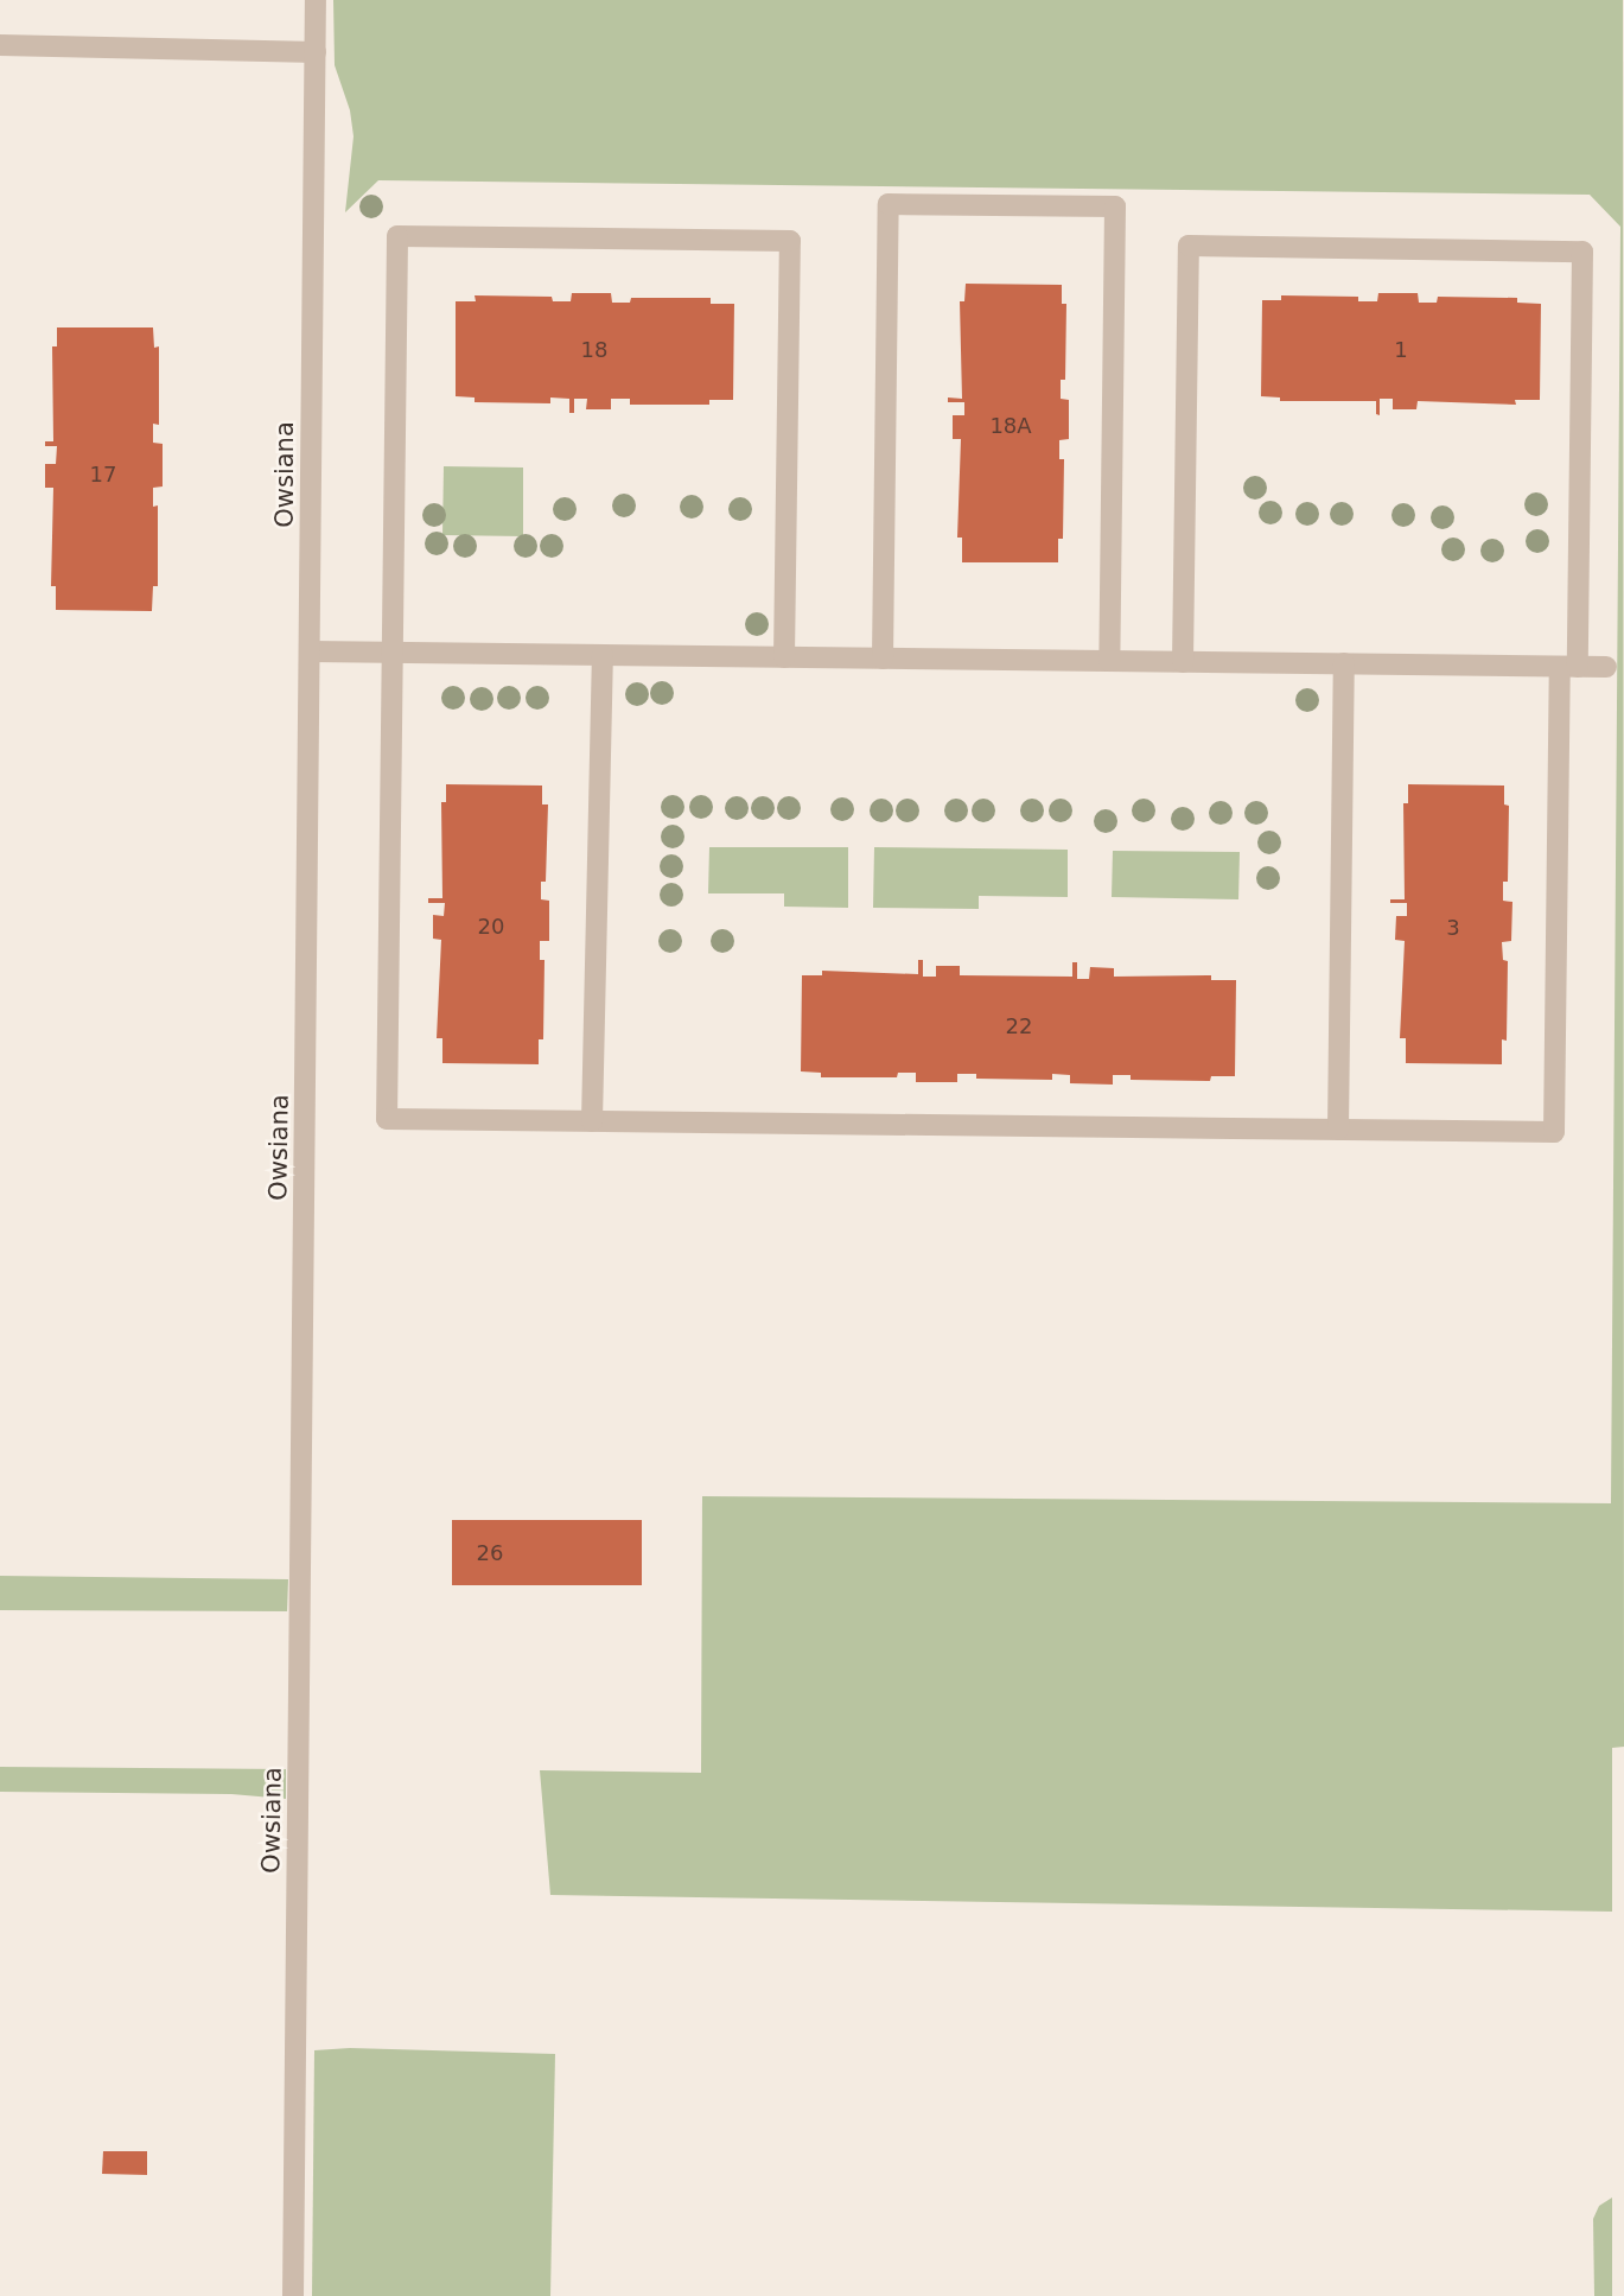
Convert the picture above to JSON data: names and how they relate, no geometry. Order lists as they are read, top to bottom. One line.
{"streets":{"street":["Owsiana"]},"house_numbers":["18","1","18A","17","20","3","22","26"]}
